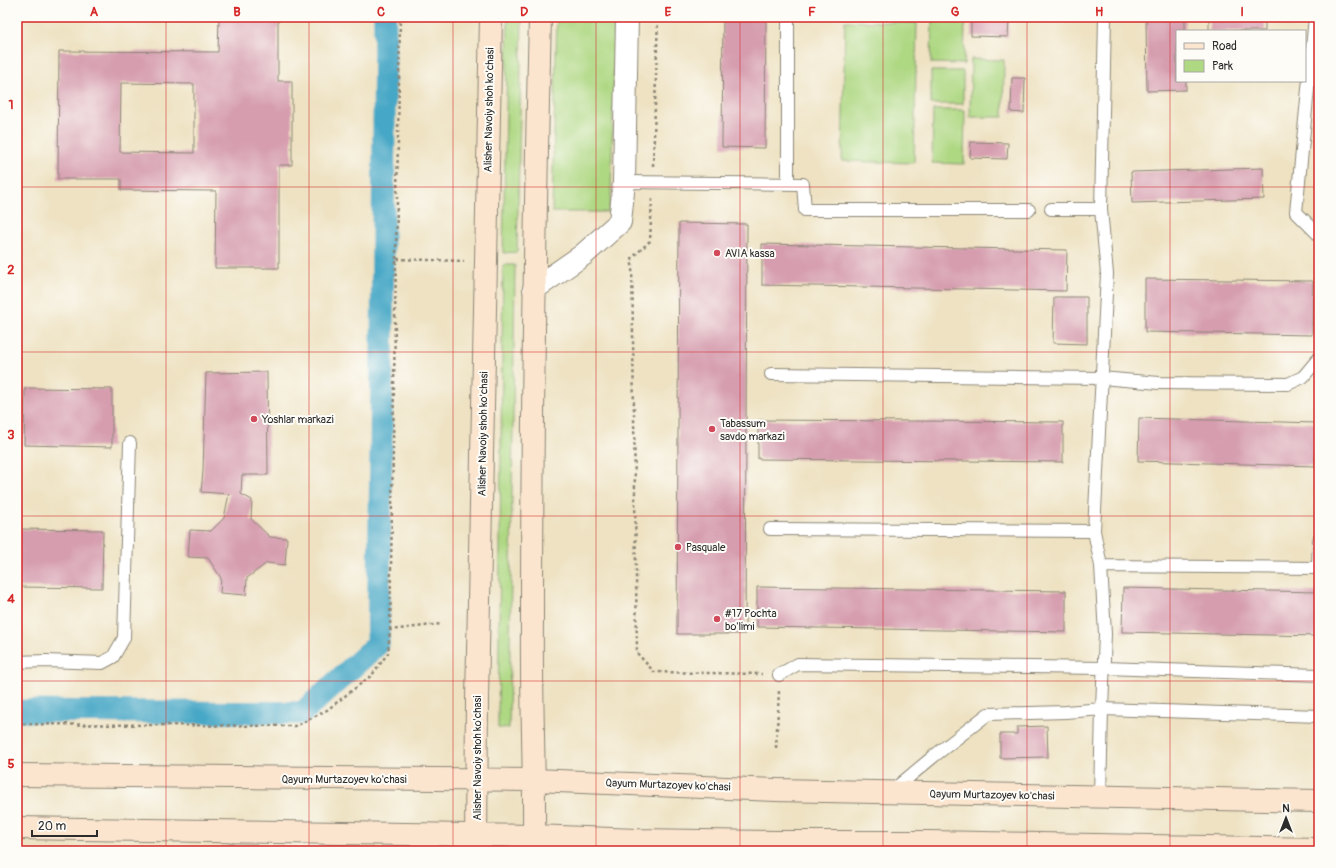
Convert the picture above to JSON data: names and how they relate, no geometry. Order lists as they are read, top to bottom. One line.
{"streets":{"street":["Alisher Navoiy shoh ko'chasi","Qayum Murtazoyev ko'chasi"]},"crossings":[["Alisher Navoiy shoh ko'chasi","Qayum Murtazoyev ko'chasi"]],"places":["AVIA kassa","Yoshlar markazi","Tabassum savdo markazi","Pasquale","#17 Pochta bo'limi"],"legend":["Road","Park"],"scale_bar":"20 m","north":"top","grid":{"columns":["A","B","C","D","E","F","G","H","I"],"rows":["1","2","3","4","5"]}}
